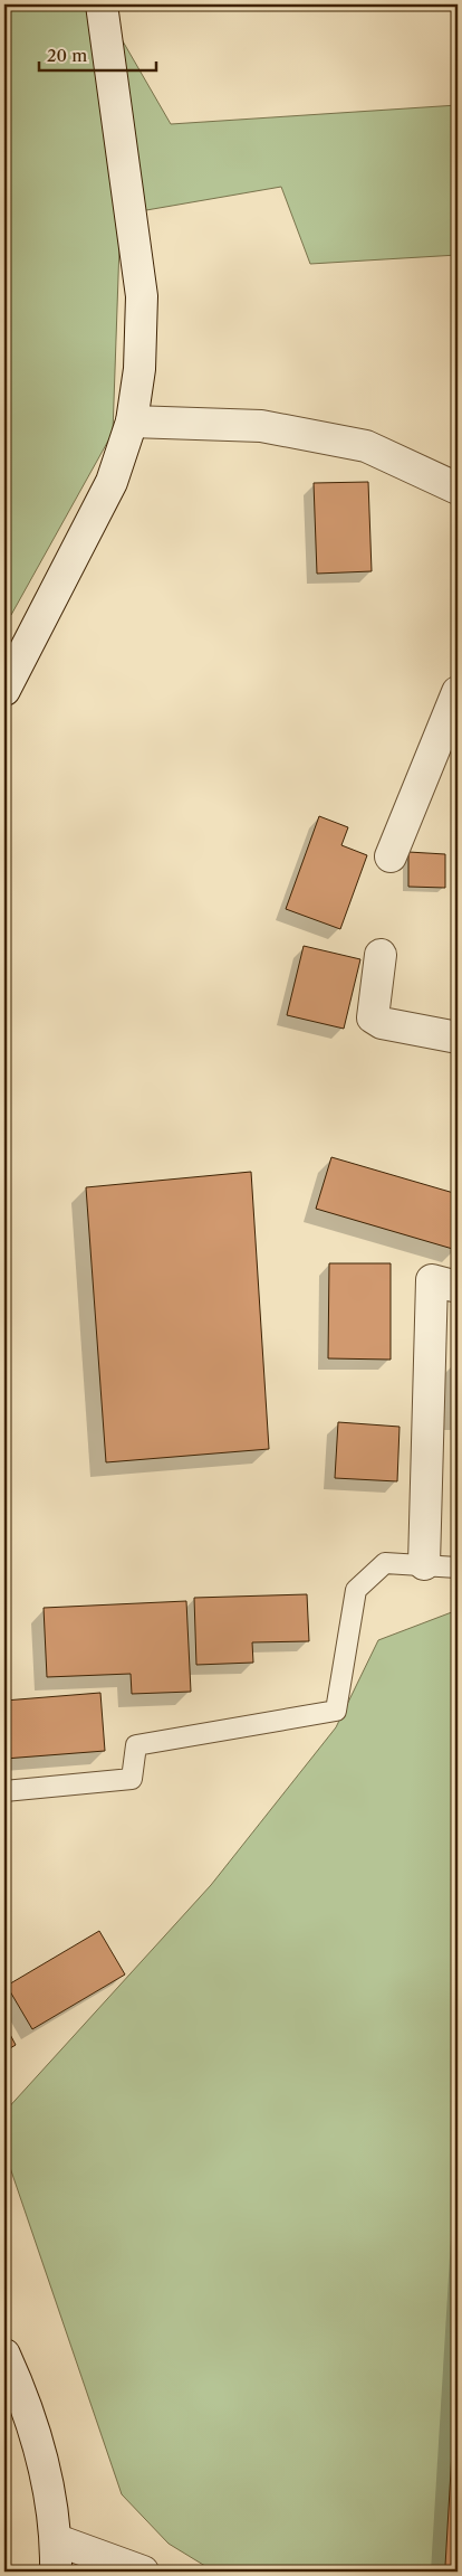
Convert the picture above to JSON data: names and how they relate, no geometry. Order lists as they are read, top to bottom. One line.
{"scale_bar":"20 m"}
